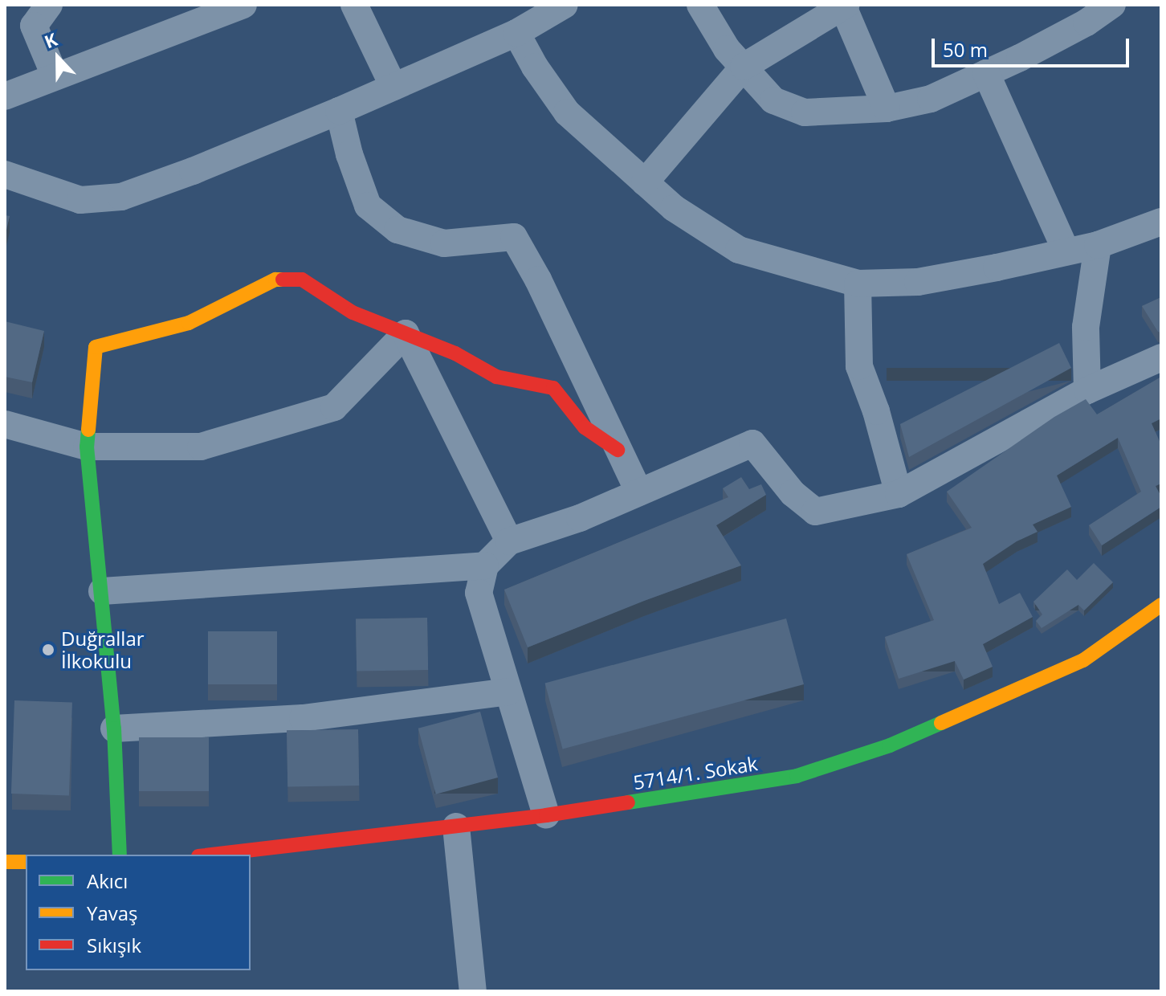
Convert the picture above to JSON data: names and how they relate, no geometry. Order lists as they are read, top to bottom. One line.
{"streets":{"street":["5714/1. Sokak"]},"places":["Duğrallar İlkokulu"],"legend":["Akıcı","Yavaş","Sıkışık"],"scale_bar":"50 m","north":"top"}
